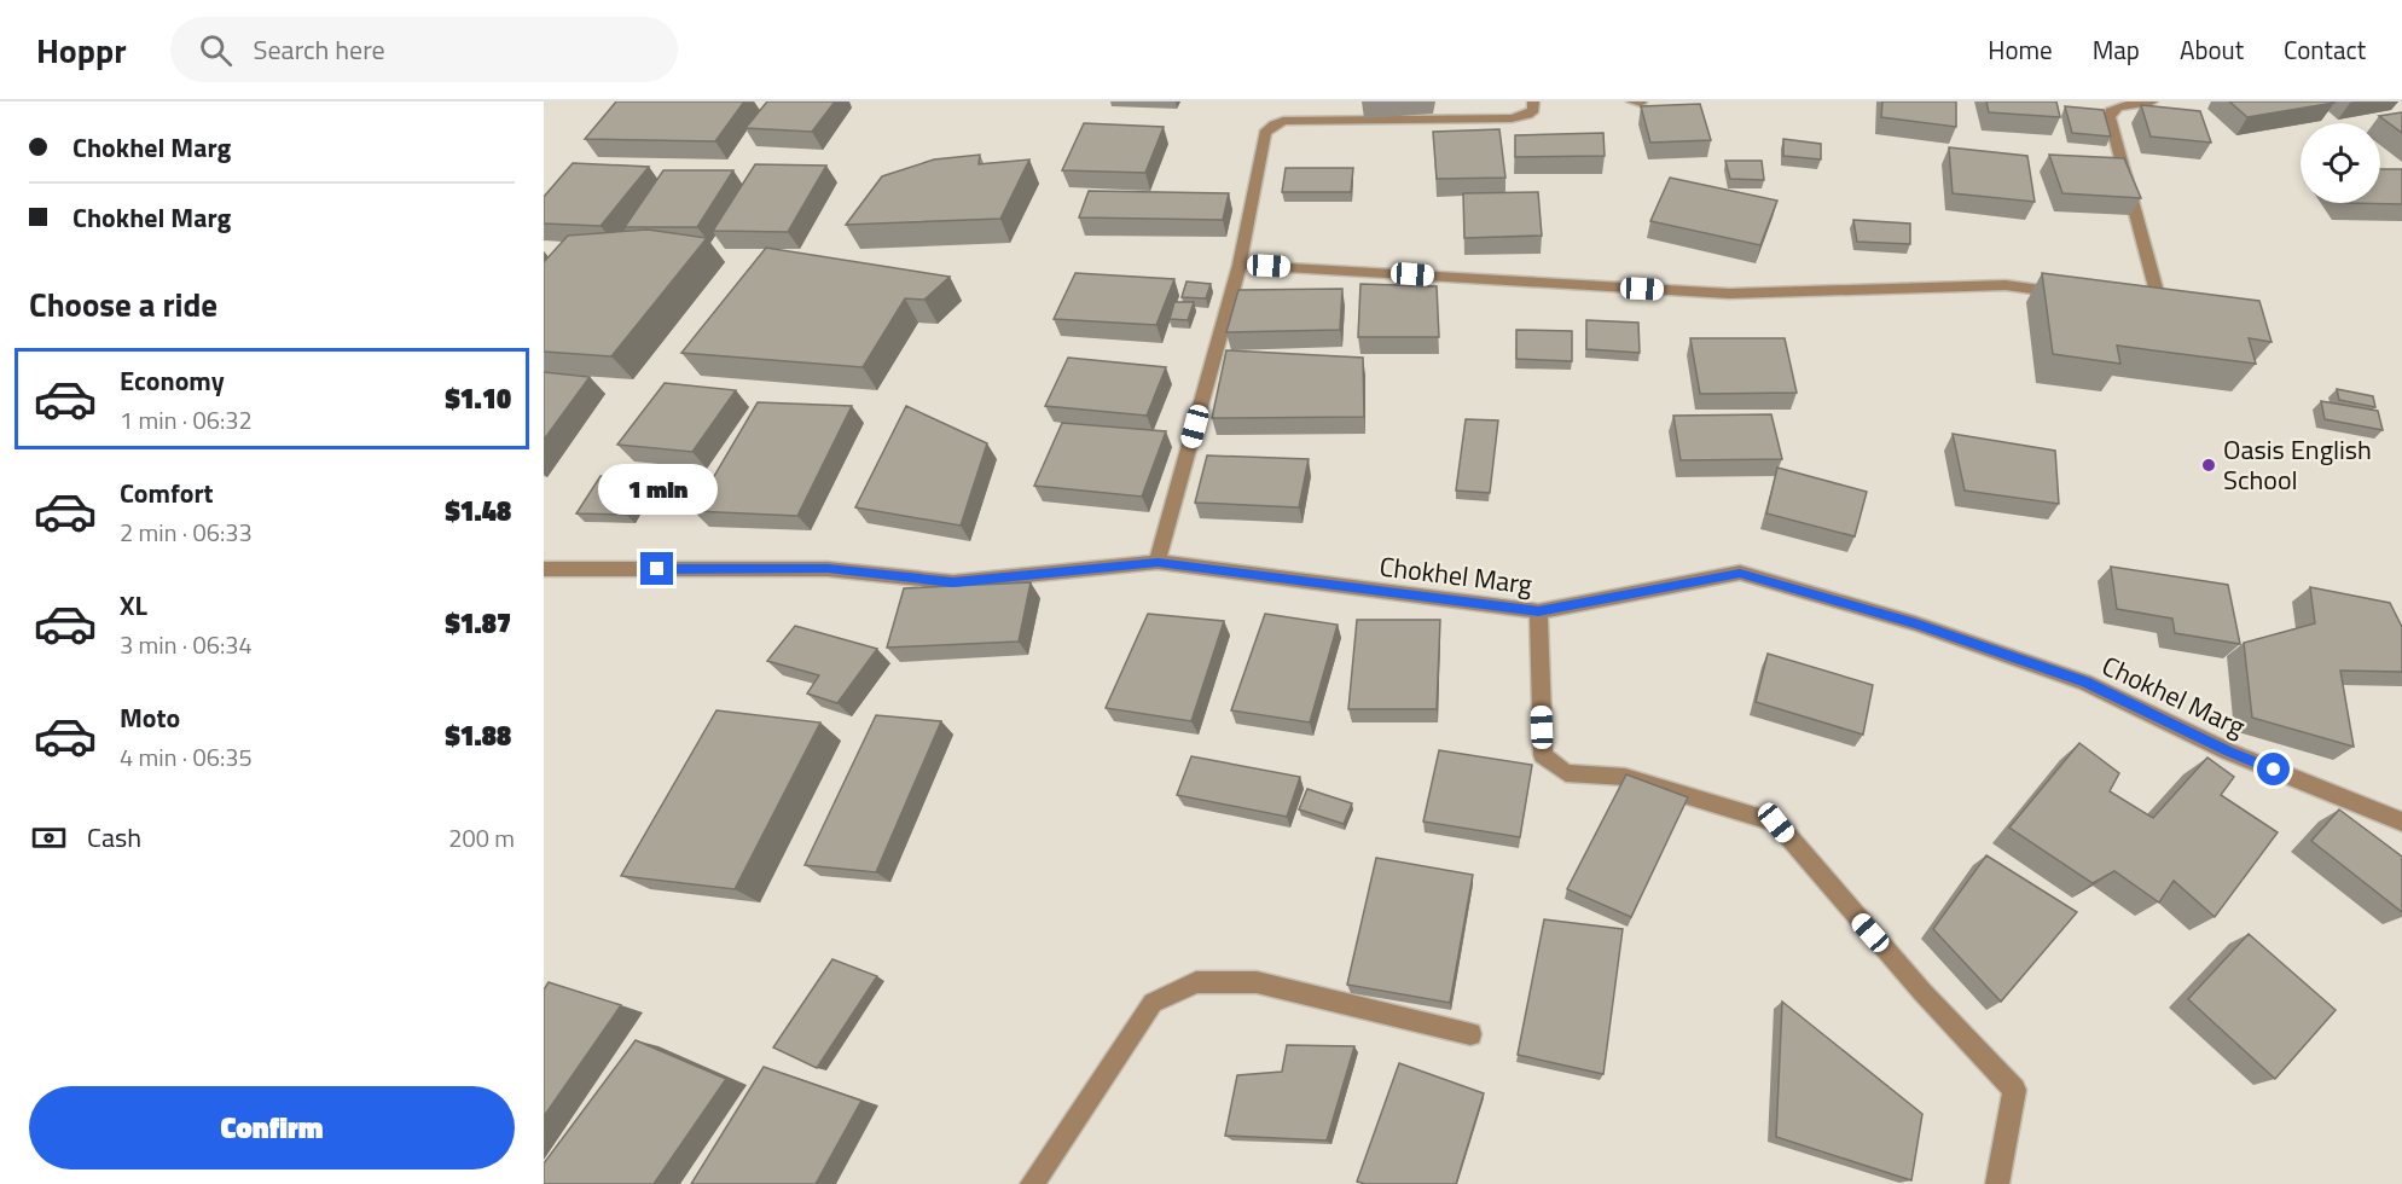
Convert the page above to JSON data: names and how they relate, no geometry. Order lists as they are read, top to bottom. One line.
{"streets":{"street":["Chokhel Marg"]},"places":["Oasis English School"],"page":{"header":"Hoppr","search":"Search here","nav":["Home","Map","About","Contact"],"banner":["Chokhel Marg","Chokhel Marg"],"heading":"Choose a ride","list":[{"name":"Economy","note":"1 min · 06:32","value":"$1.10"},{"name":"Comfort","note":"2 min · 06:33","value":"$1.48"},{"name":"XL","note":"3 min · 06:34","value":"$1.87"},{"name":"Moto","note":"4 min · 06:35","value":"$1.88"}],"bubble":"1 min","pay":["Cash","200 m"],"buttons":"Confirm"}}
